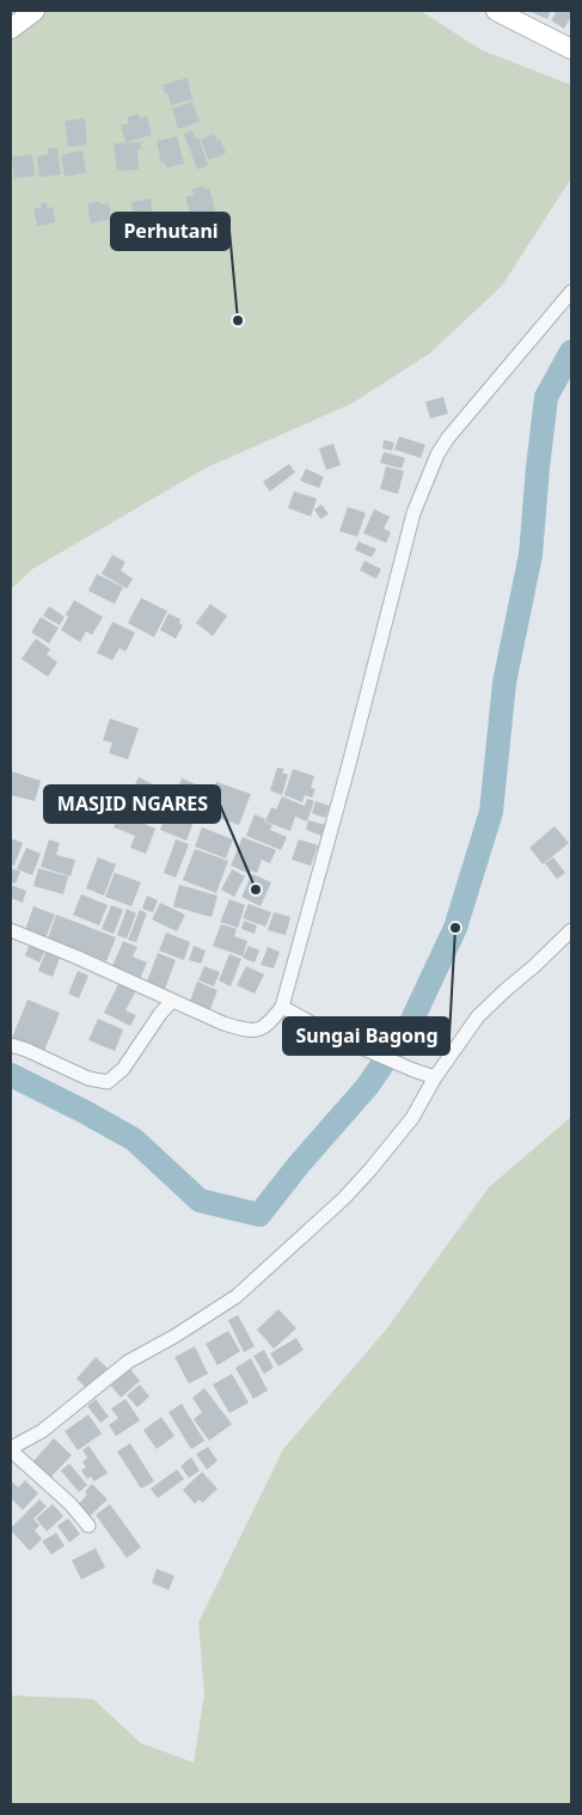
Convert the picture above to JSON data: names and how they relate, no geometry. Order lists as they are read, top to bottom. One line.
{"places":["Perhutani","MASJID NGARES","Sungai Bagong"]}
